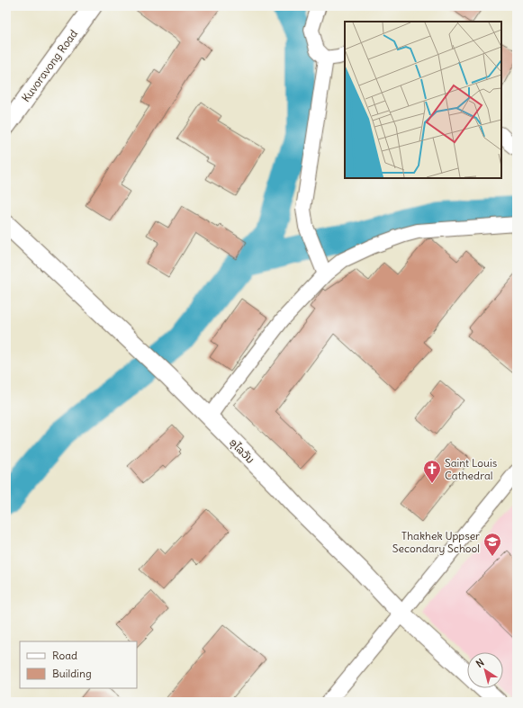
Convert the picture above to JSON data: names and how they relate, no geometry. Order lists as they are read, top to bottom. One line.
{"streets":{"street":["Kuvoravong Road","ອຸໄລວັນ"]},"places":{"church":["Saint Louis Cathedral"],"school or university":["Thakhek Uppser Secondary School"]},"legend":["Road","Building"],"north":"top left"}
